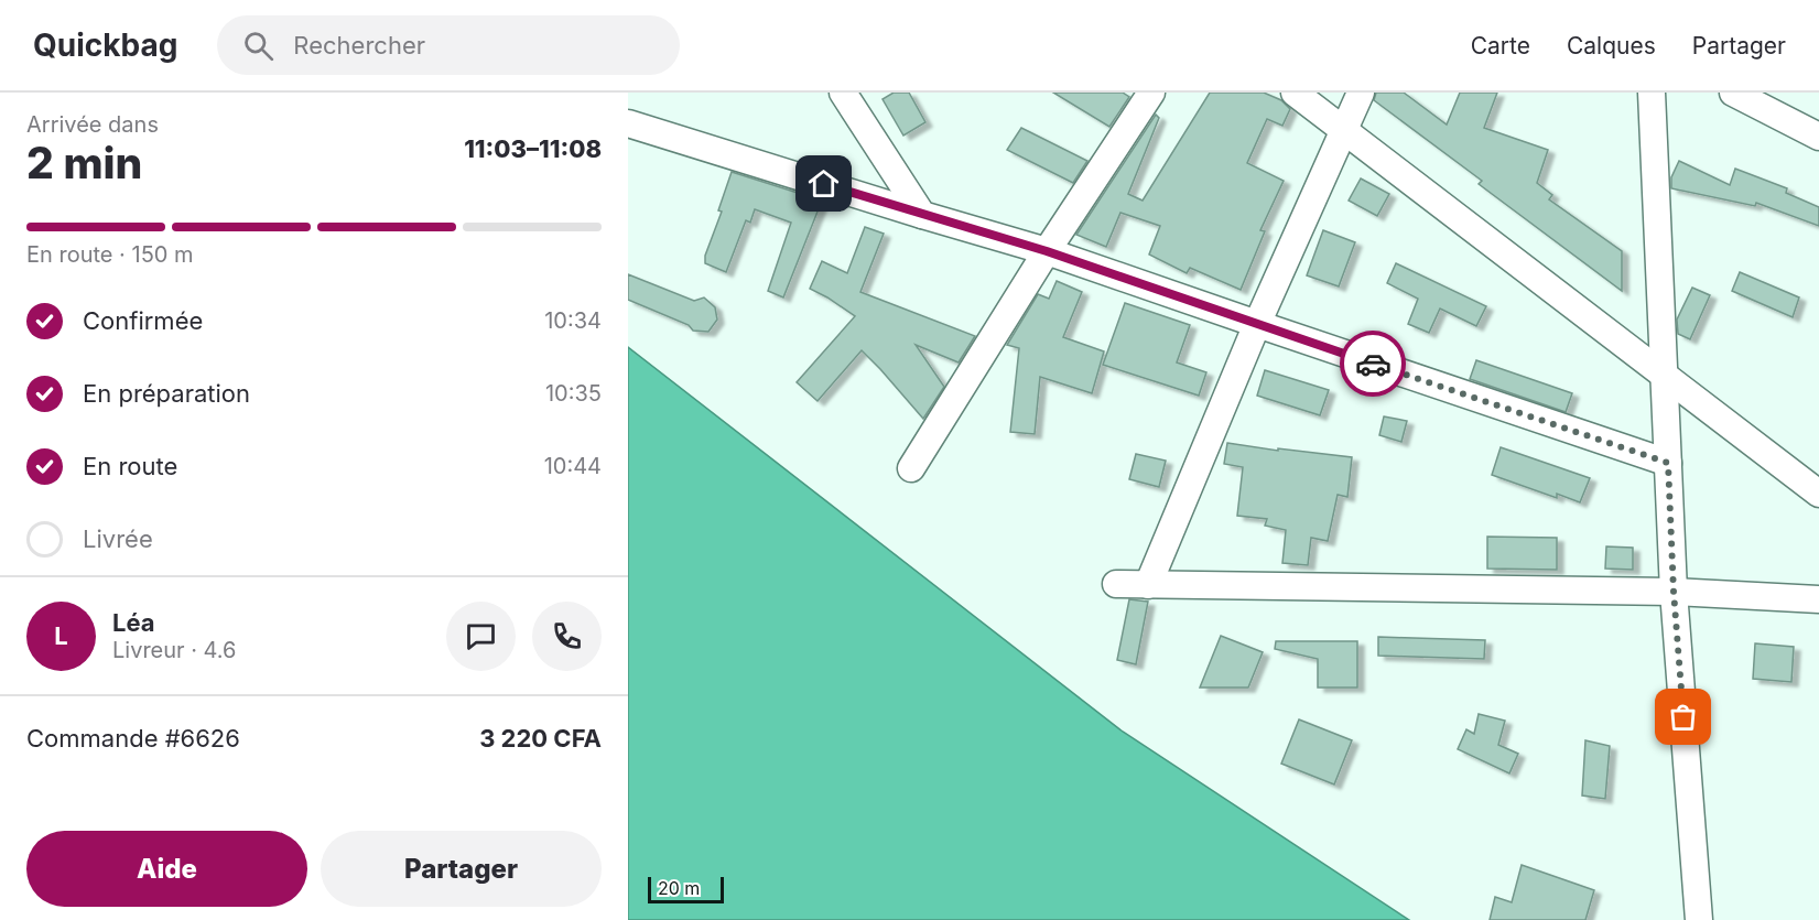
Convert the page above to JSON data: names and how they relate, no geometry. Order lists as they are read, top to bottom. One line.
{"scale_bar":"20 m","page":{"header":"Quickbag","search":"Rechercher","nav":["Carte","Calques","Partager"],"heading":["2 min","Arrivée dans","11:03–11:08"],"panel":["Léa","Livreur · 4.6","Commande #6626","3 220 CFA"],"bar":"En route · 150 m","list":[["Confirmée","10:34"],["En préparation","10:35"],["En route","10:44"],"Livrée"],"round":"L","buttons":["Aide","Partager"],"scale":"20 m"}}
